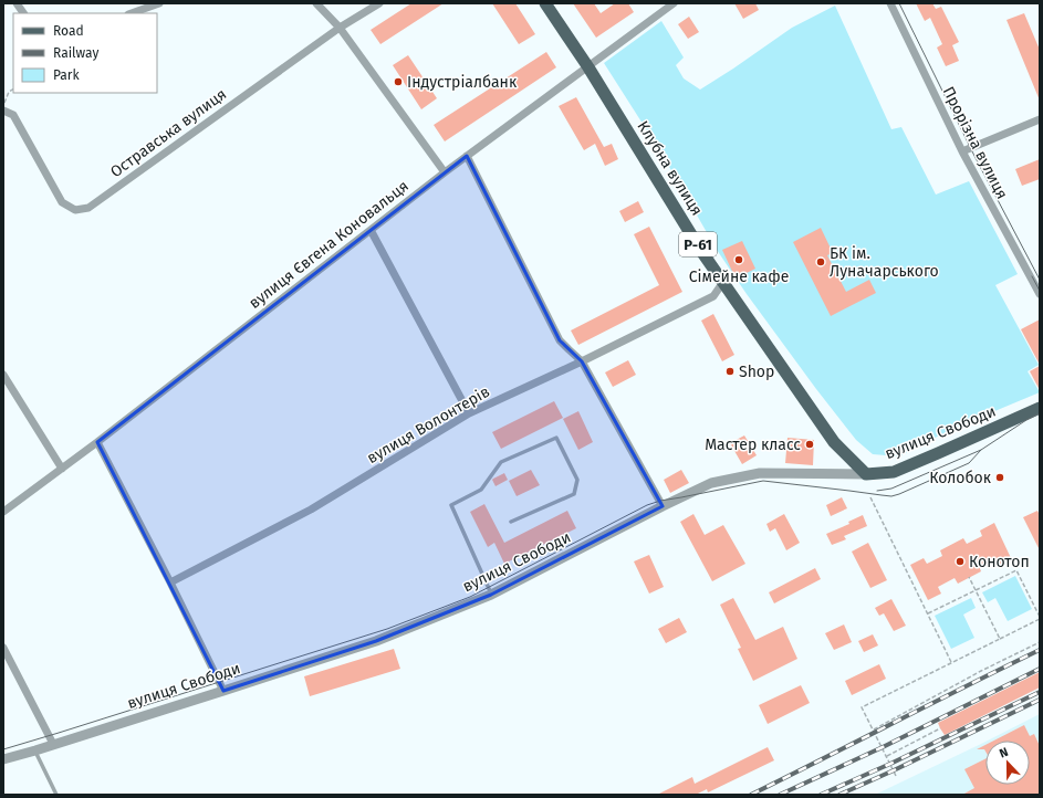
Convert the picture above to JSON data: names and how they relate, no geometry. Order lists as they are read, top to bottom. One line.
{"streets":{"main road":["Клубна вулиця","Р-61","вулиця Свободи"],"street":["Остравська вулиця","Прорізна вулиця","вулиця Євгена Коновальця","вулиця Волонтерів"]},"crossings":[["Клубна вулиця","вулиця Євгена Коновальця"],["Клубна вулиця","вулиця Волонтерів"],["Клубна вулиця","вулиця Свободи"]],"places":["Індустріалбанк","Сімейне кафе","БК ім. Луначарського","Shop","Мастер класс","Колобок","Конотоп"],"legend":["Road","Railway","Park"],"north":"top"}
